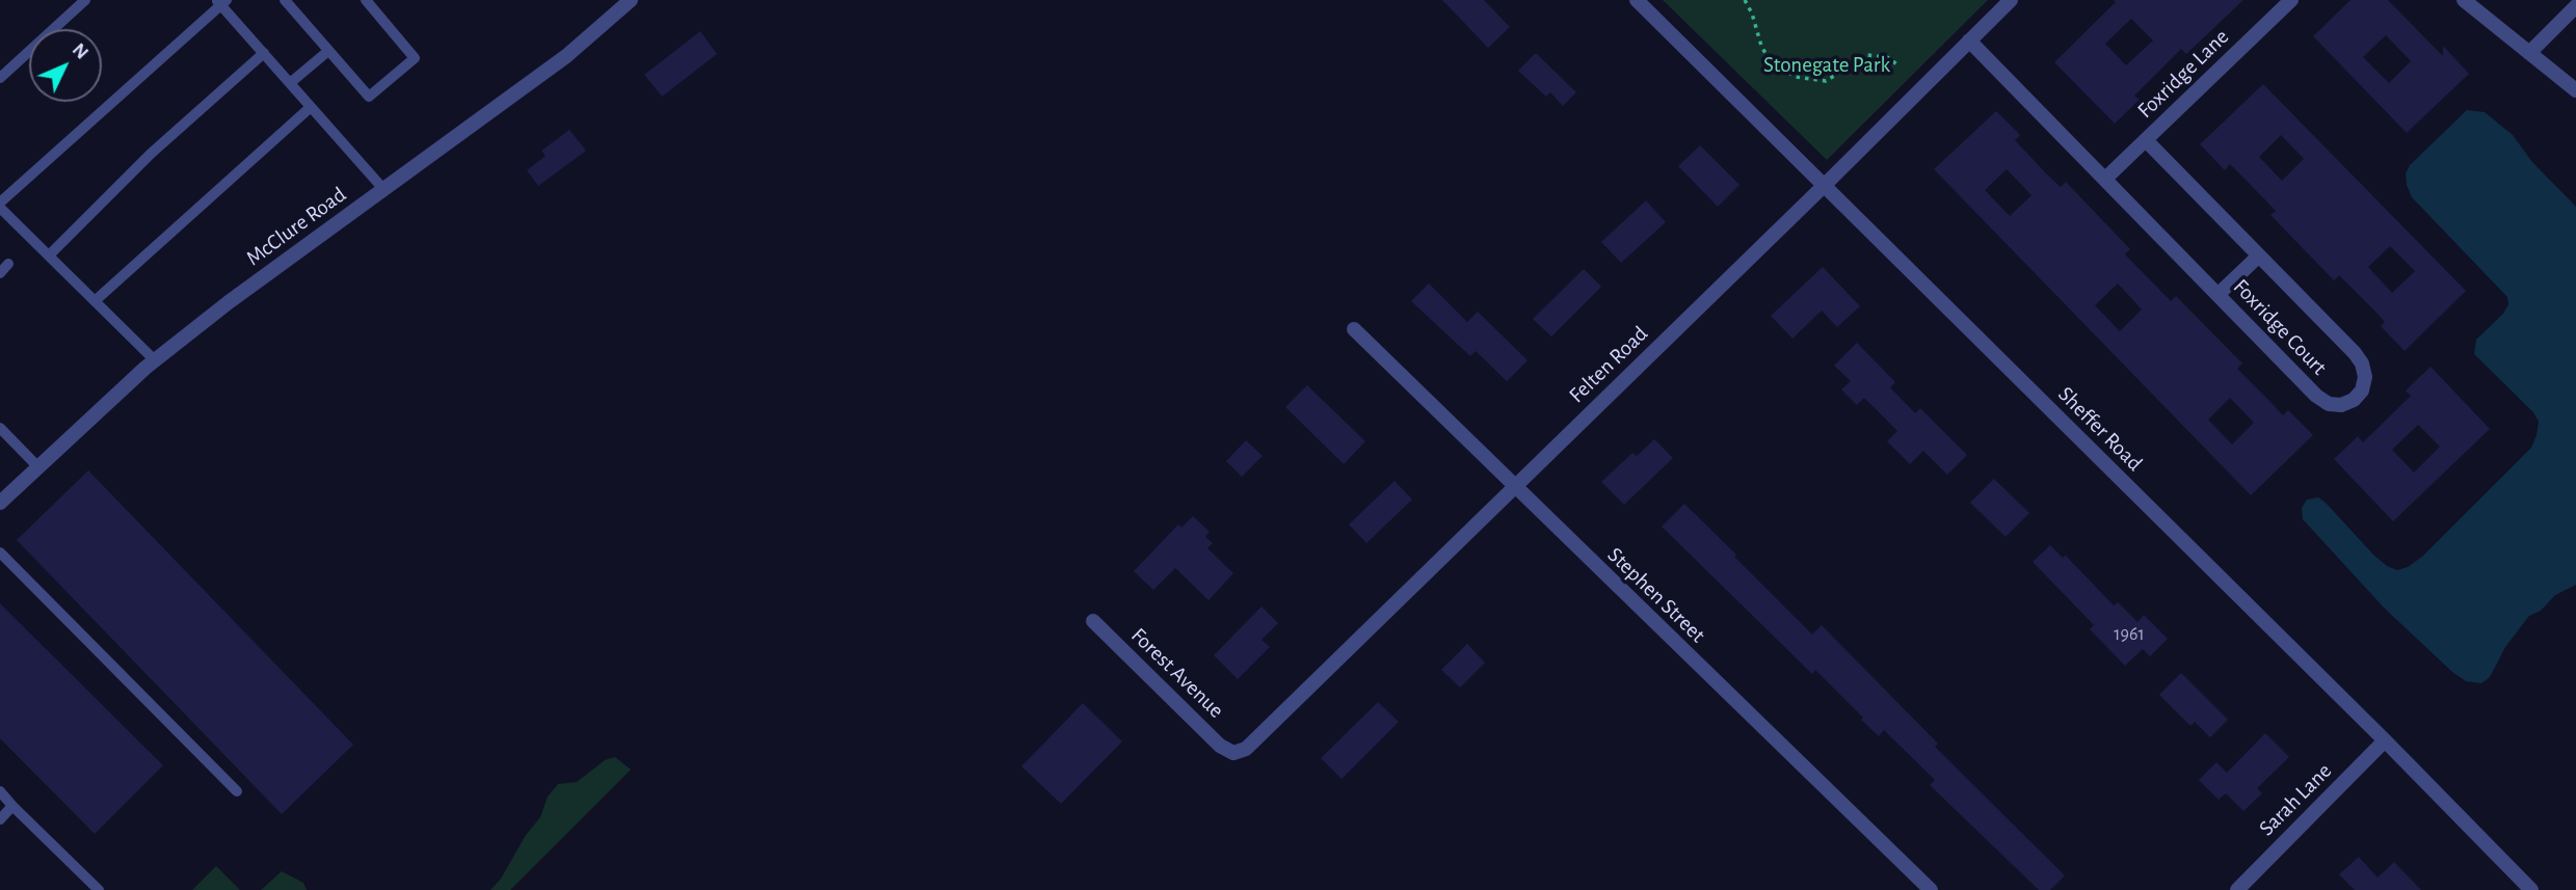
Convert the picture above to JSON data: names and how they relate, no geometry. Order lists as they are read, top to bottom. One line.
{"streets":{"street":["Foxridge Lane","McClure Road","Foxridge Court","Felten Road","Sheffer Road","Stephen Street","Forest Avenue","Sarah Lane"]},"crossings":[["Foxridge Lane","Foxridge Court"],["Foxridge Court","Felten Road"],["Felten Road","Sheffer Road"],["Felten Road","Stephen Street"],["Felten Road","Forest Avenue"],["Sheffer Road","Sarah Lane"]],"parks":["Stonegate Park"],"house_numbers":["1961"],"north":"top right"}
